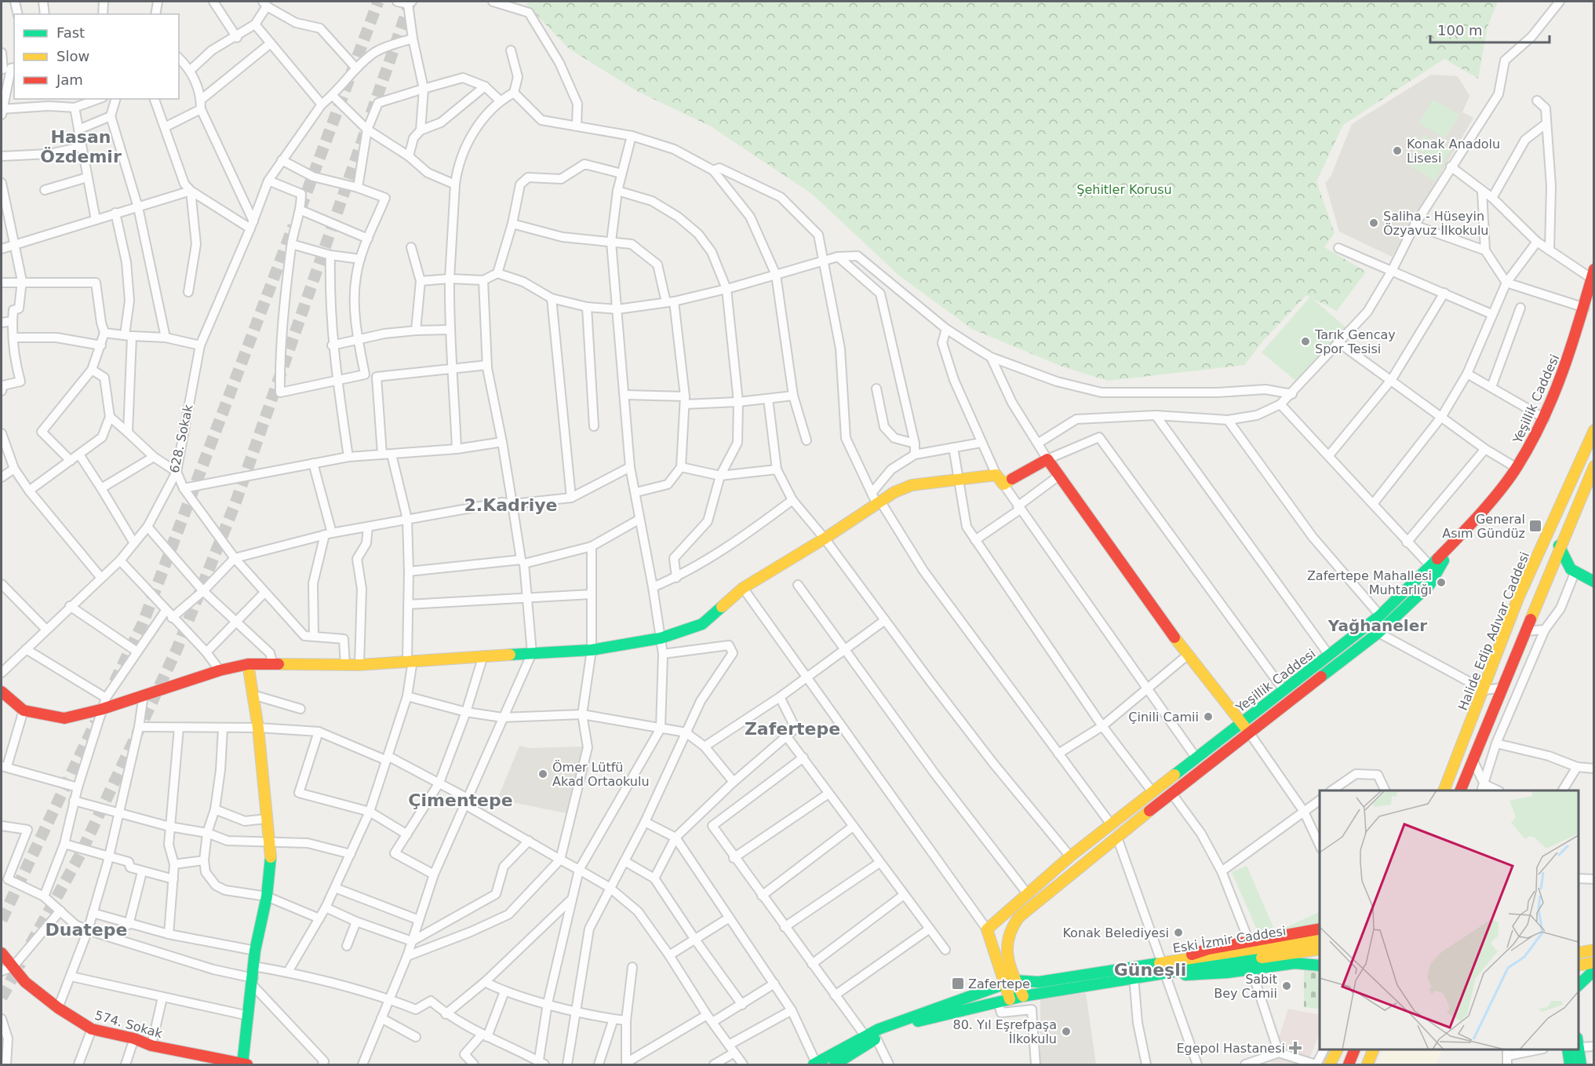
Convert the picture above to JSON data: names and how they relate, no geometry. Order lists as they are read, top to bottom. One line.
{"streets":{"main road":["Yeşillik Caddesi","Halide Edip Adıvar Caddesi","Eski İzmir Caddesi","574. Sokak"],"street":["628. Sokak"]},"crossings":[["Yeşillik Caddesi","Eski İzmir Caddesi"]],"districts":["Hasan Özdemir","2.Kadriye","Yağhaneler","Zafertepe","Çimentepe","Duatepe","Güneşli"],"parks":["Şehitler Korusu"],"places":{"other":["Konak Anadolu Lisesi","Saliha - Hüseyin Özyavuz İlkokulu","Tarık Gencay Spor Tesisi","Zafertepe Mahallesi Muhtarlığı","Çinili Camii","Ömer Lütfü Akad Ortaokulu","Konak Belediyesi","Sabit Bey Camii","80. Yıl Eşrefpaşa İlkokulu"],"transit":["General Asım Gündüz","Zafertepe"],"health":["Egepol Hastanesi"]},"legend":["Fast","Slow","Jam"],"scale_bar":"100 m"}
